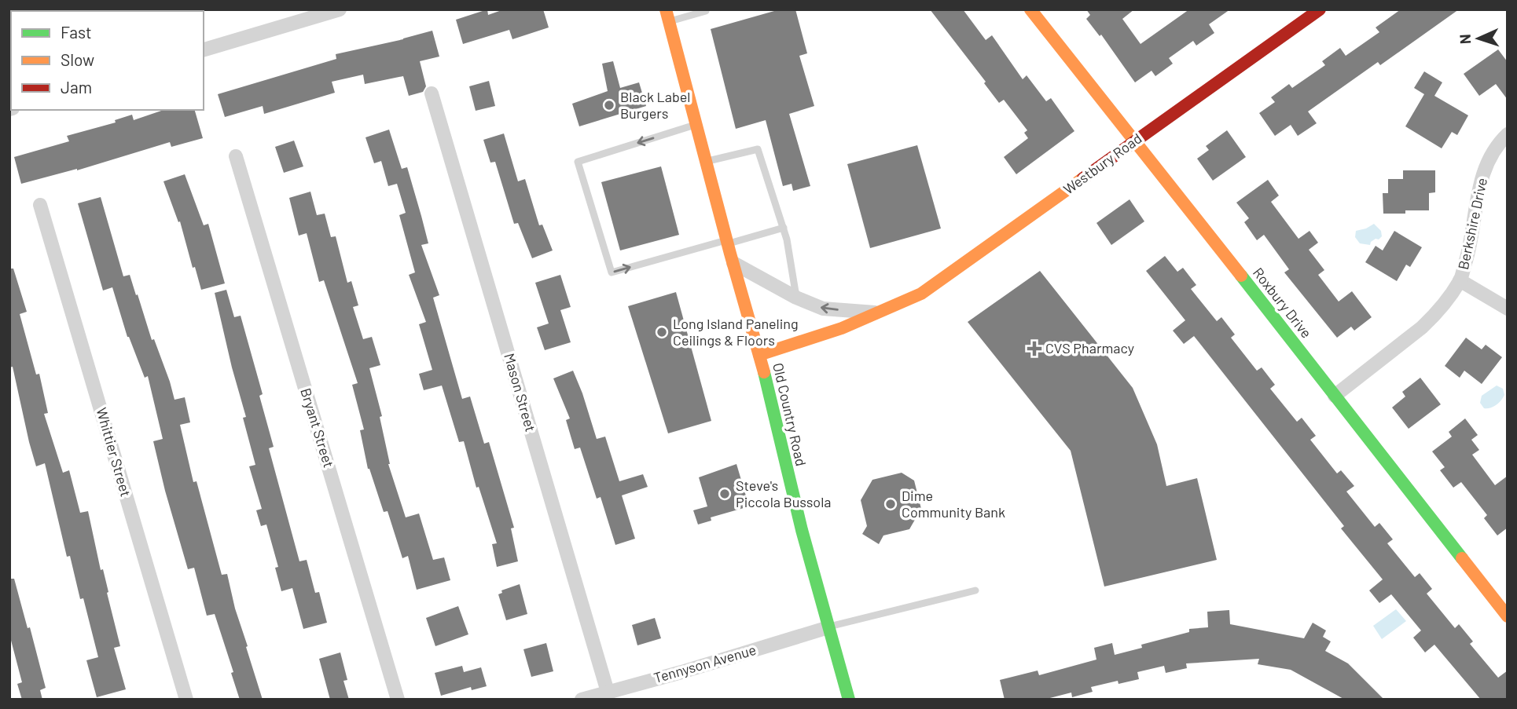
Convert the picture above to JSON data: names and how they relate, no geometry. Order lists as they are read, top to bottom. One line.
{"streets":{"street":["Westbury Road","Berkshire Drive","Roxbury Drive","Mason Street","Old Country Road","Bryant Street","Whittier Street","Tennyson Avenue"]},"crossings":[["Westbury Road","Roxbury Drive"],["Westbury Road","Old Country Road"],["Berkshire Drive","Roxbury Drive"],["Mason Street","Tennyson Avenue"],["Old Country Road","Tennyson Avenue"]],"places":{"other":["Black Label Burgers","Long Island Paneling Ceilings & Floors","Steve's Piccola Bussola","Dime Community Bank"],"health":["CVS Pharmacy"]},"legend":["Fast","Slow","Jam"],"north":"left"}
